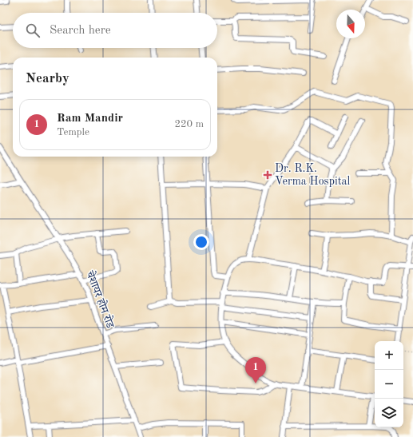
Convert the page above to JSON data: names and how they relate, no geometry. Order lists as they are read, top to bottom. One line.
{"streets":{"street":["चेशायर होम रोड"]},"places":{"health":["Dr. R.K. Verma Hospital"]},"north":"bottom","page":{"search":"Search here","heading":"Nearby","list":[{"mark":"1","name":"Ram Mandir","note":"Temple","value":"220 m"}],"map_buttons":["+","−"],"pins":"1"}}
